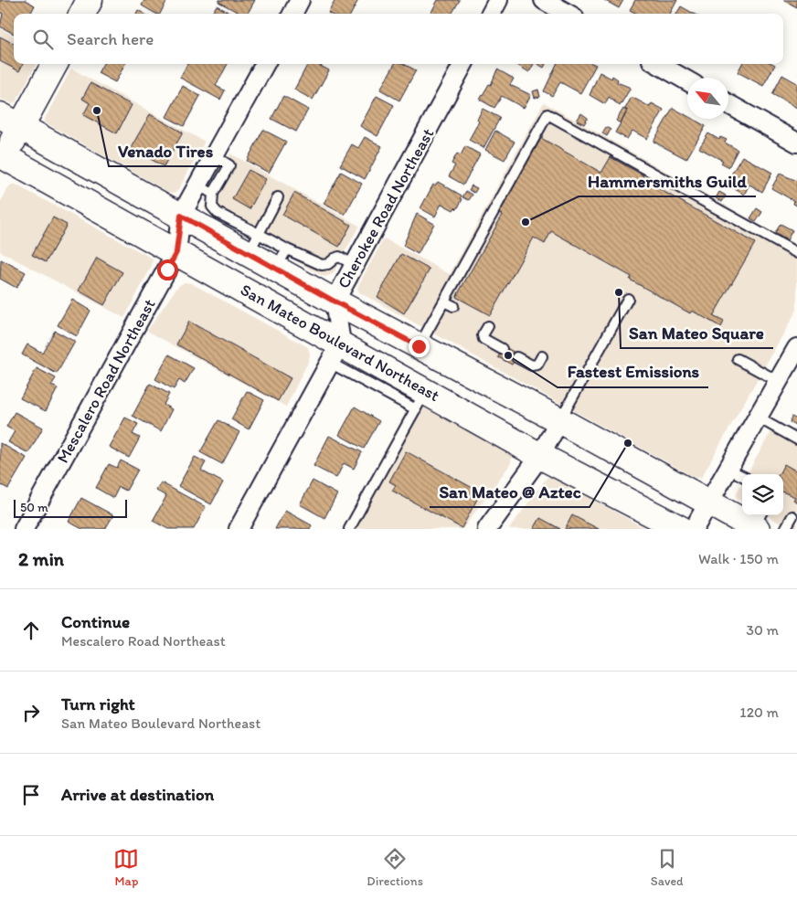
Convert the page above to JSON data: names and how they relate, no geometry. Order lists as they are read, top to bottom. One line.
{"streets":{"main road":["San Mateo Boulevard Northeast"],"street":["Cherokee Road Northeast","Mescalero Road Northeast"]},"crossings":[["Cherokee Road Northeast","San Mateo Boulevard Northeast"],["San Mateo Boulevard Northeast","Mescalero Road Northeast"]],"places":["Venado Tires","Hammersmiths Guild","San Mateo Square","Fastest Emissions","San Mateo @ Aztec"],"scale_bar":"50 m","north":"top left","page":{"search":"Search here","scale":"50 m","heading":["2 min","Walk · 150 m"],"list":[["Continue","Mescalero Road Northeast","30 m"],["Turn right","San Mateo Boulevard Northeast","120 m"],"Arrive at destination"],"nav":["Map","Directions","Saved"]}}
